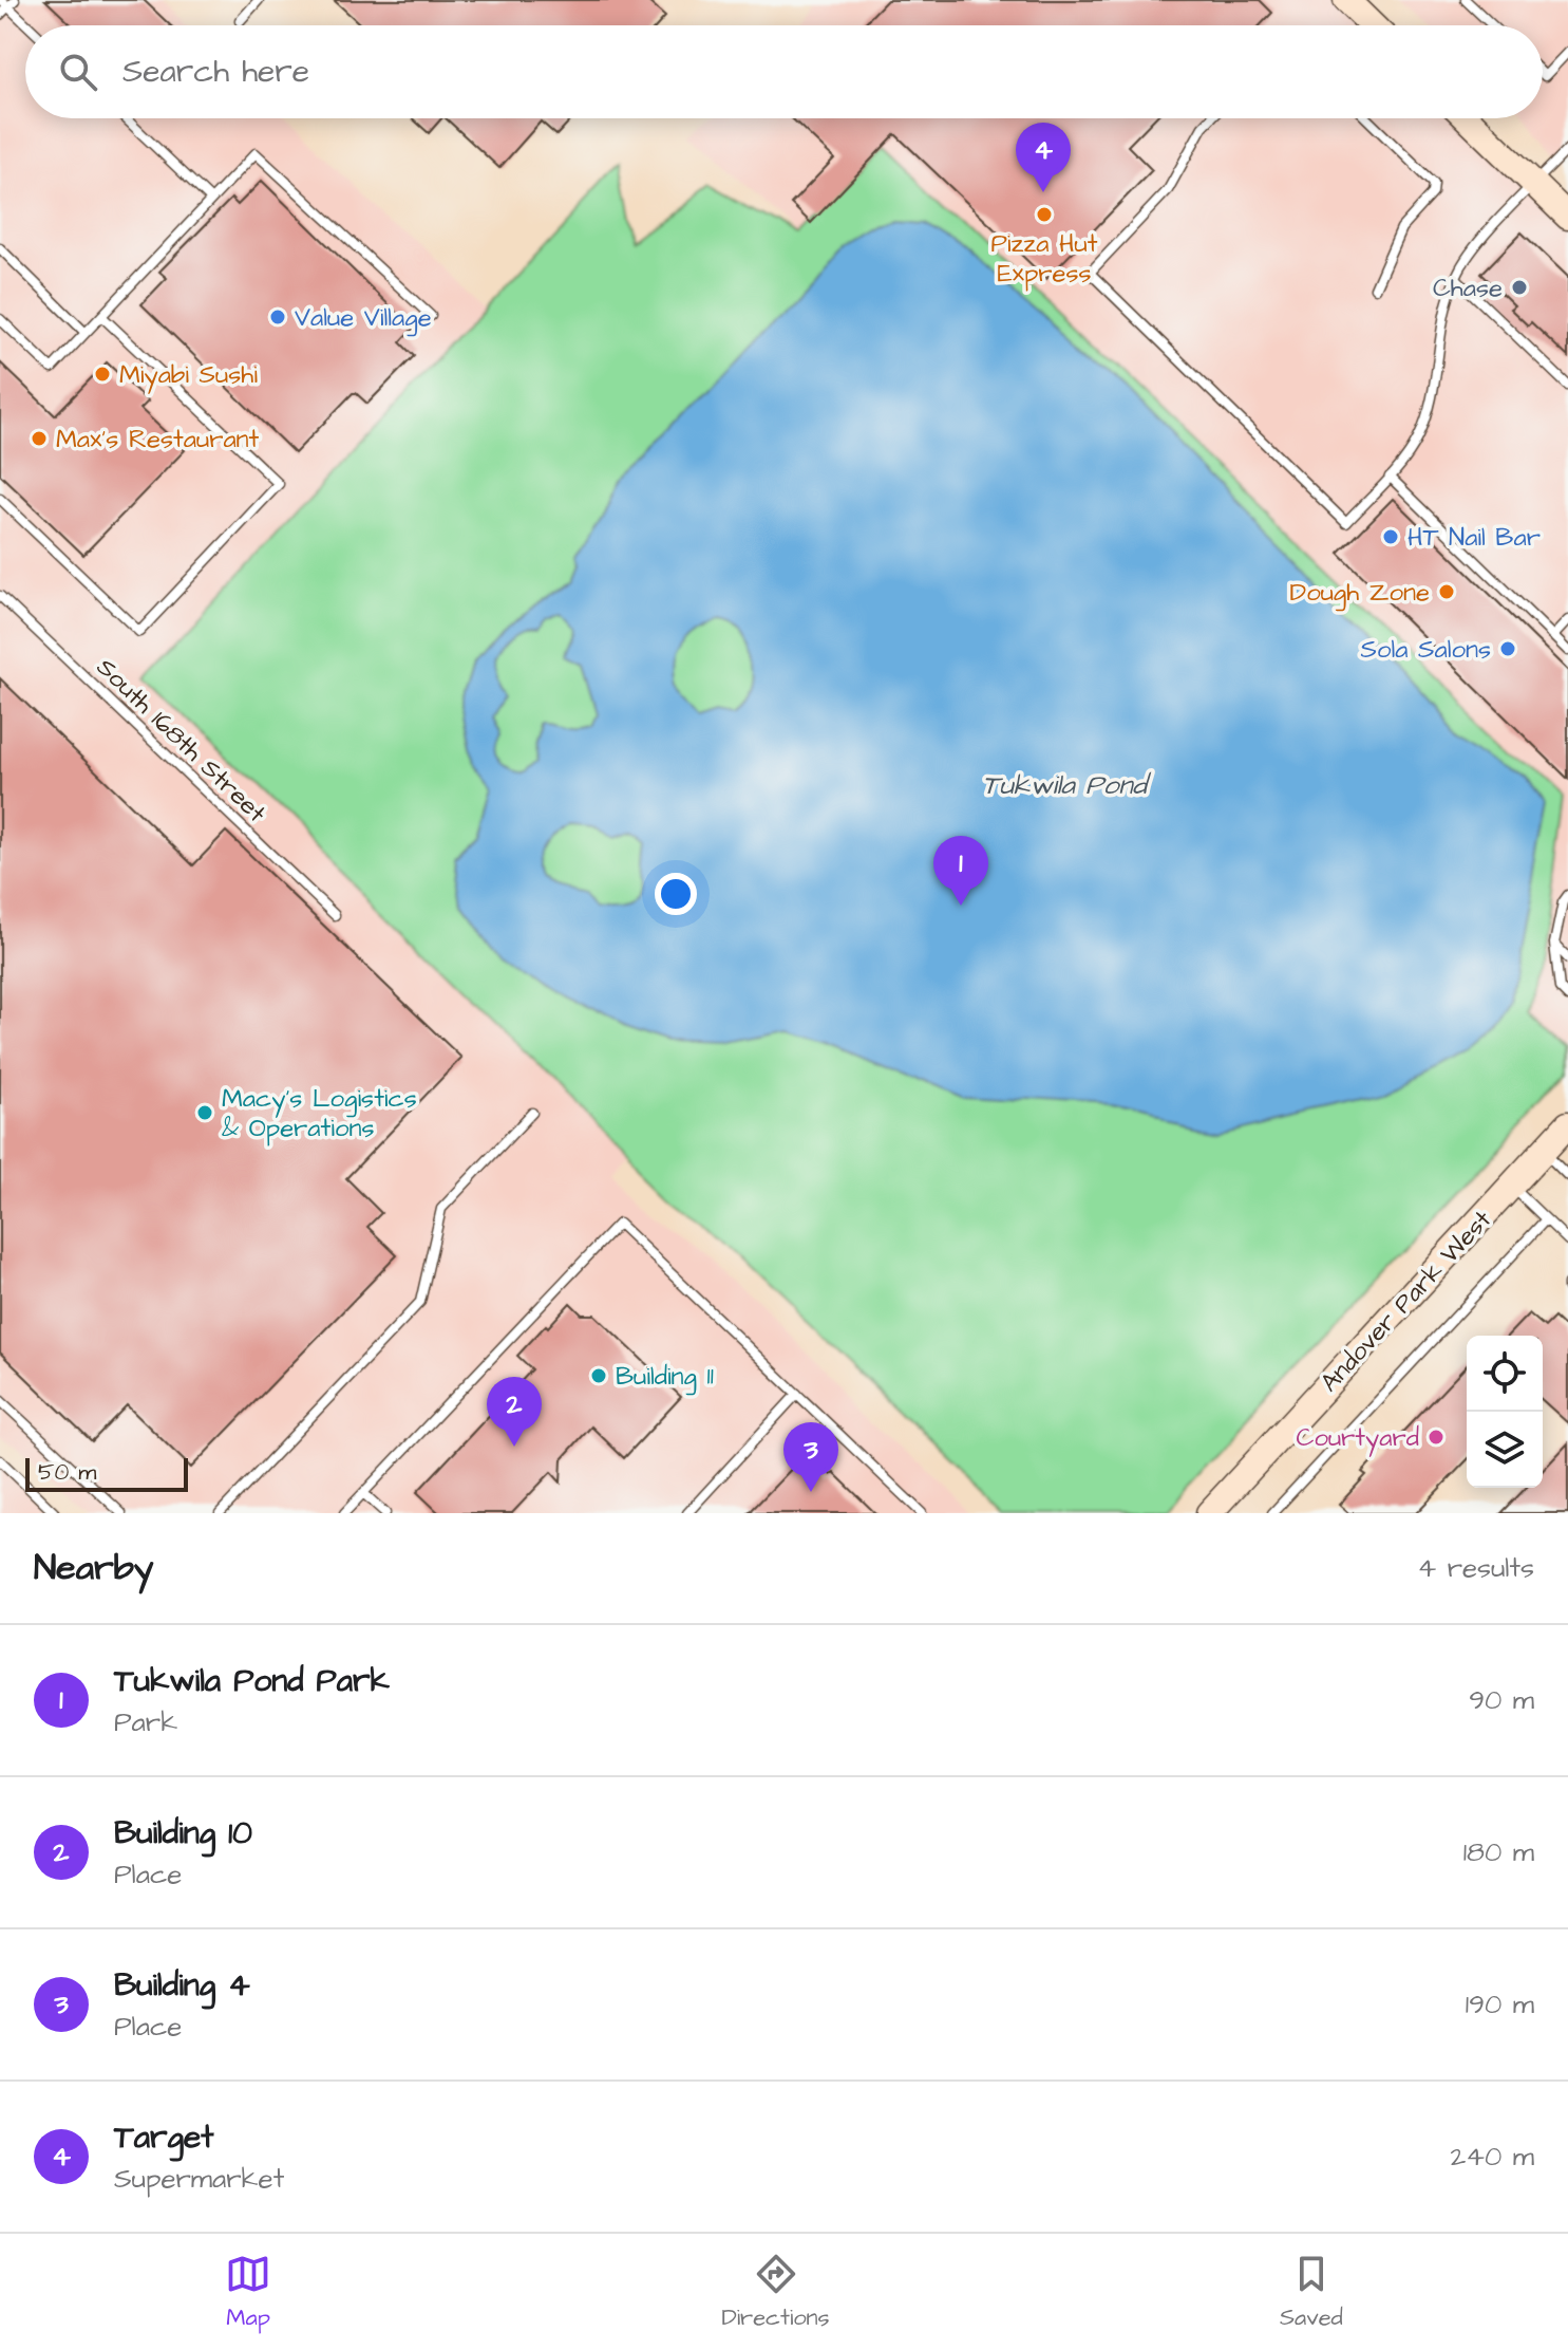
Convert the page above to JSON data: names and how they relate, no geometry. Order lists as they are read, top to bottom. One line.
{"streets":{"street":["Andover Park West"],"lane":["South 168th Street"]},"water":["Tukwila Pond"],"places":["Pizza Hut Express","Chase","Value Village","Miyabi Sushi","Max's Restaurant","HT Nail Bar","Dough Zone","Sola Salons","Macy's Logistics & Operations","Building 11","Courtyard"],"scale_bar":"50 m","page":{"search":"Search here","pins":["4","1","2","3"],"scale":"50 m","heading":["Nearby","4 results"],"list":[{"mark":"1","name":"Tukwila Pond Park","note":"Park","value":"90 m"},{"mark":"2","name":"Building 10","note":"Place","value":"180 m"},{"mark":"3","name":"Building 4","note":"Place","value":"190 m"},{"mark":"4","name":"Target","note":"Supermarket","value":"240 m"}],"nav":["Map","Directions","Saved"]}}
